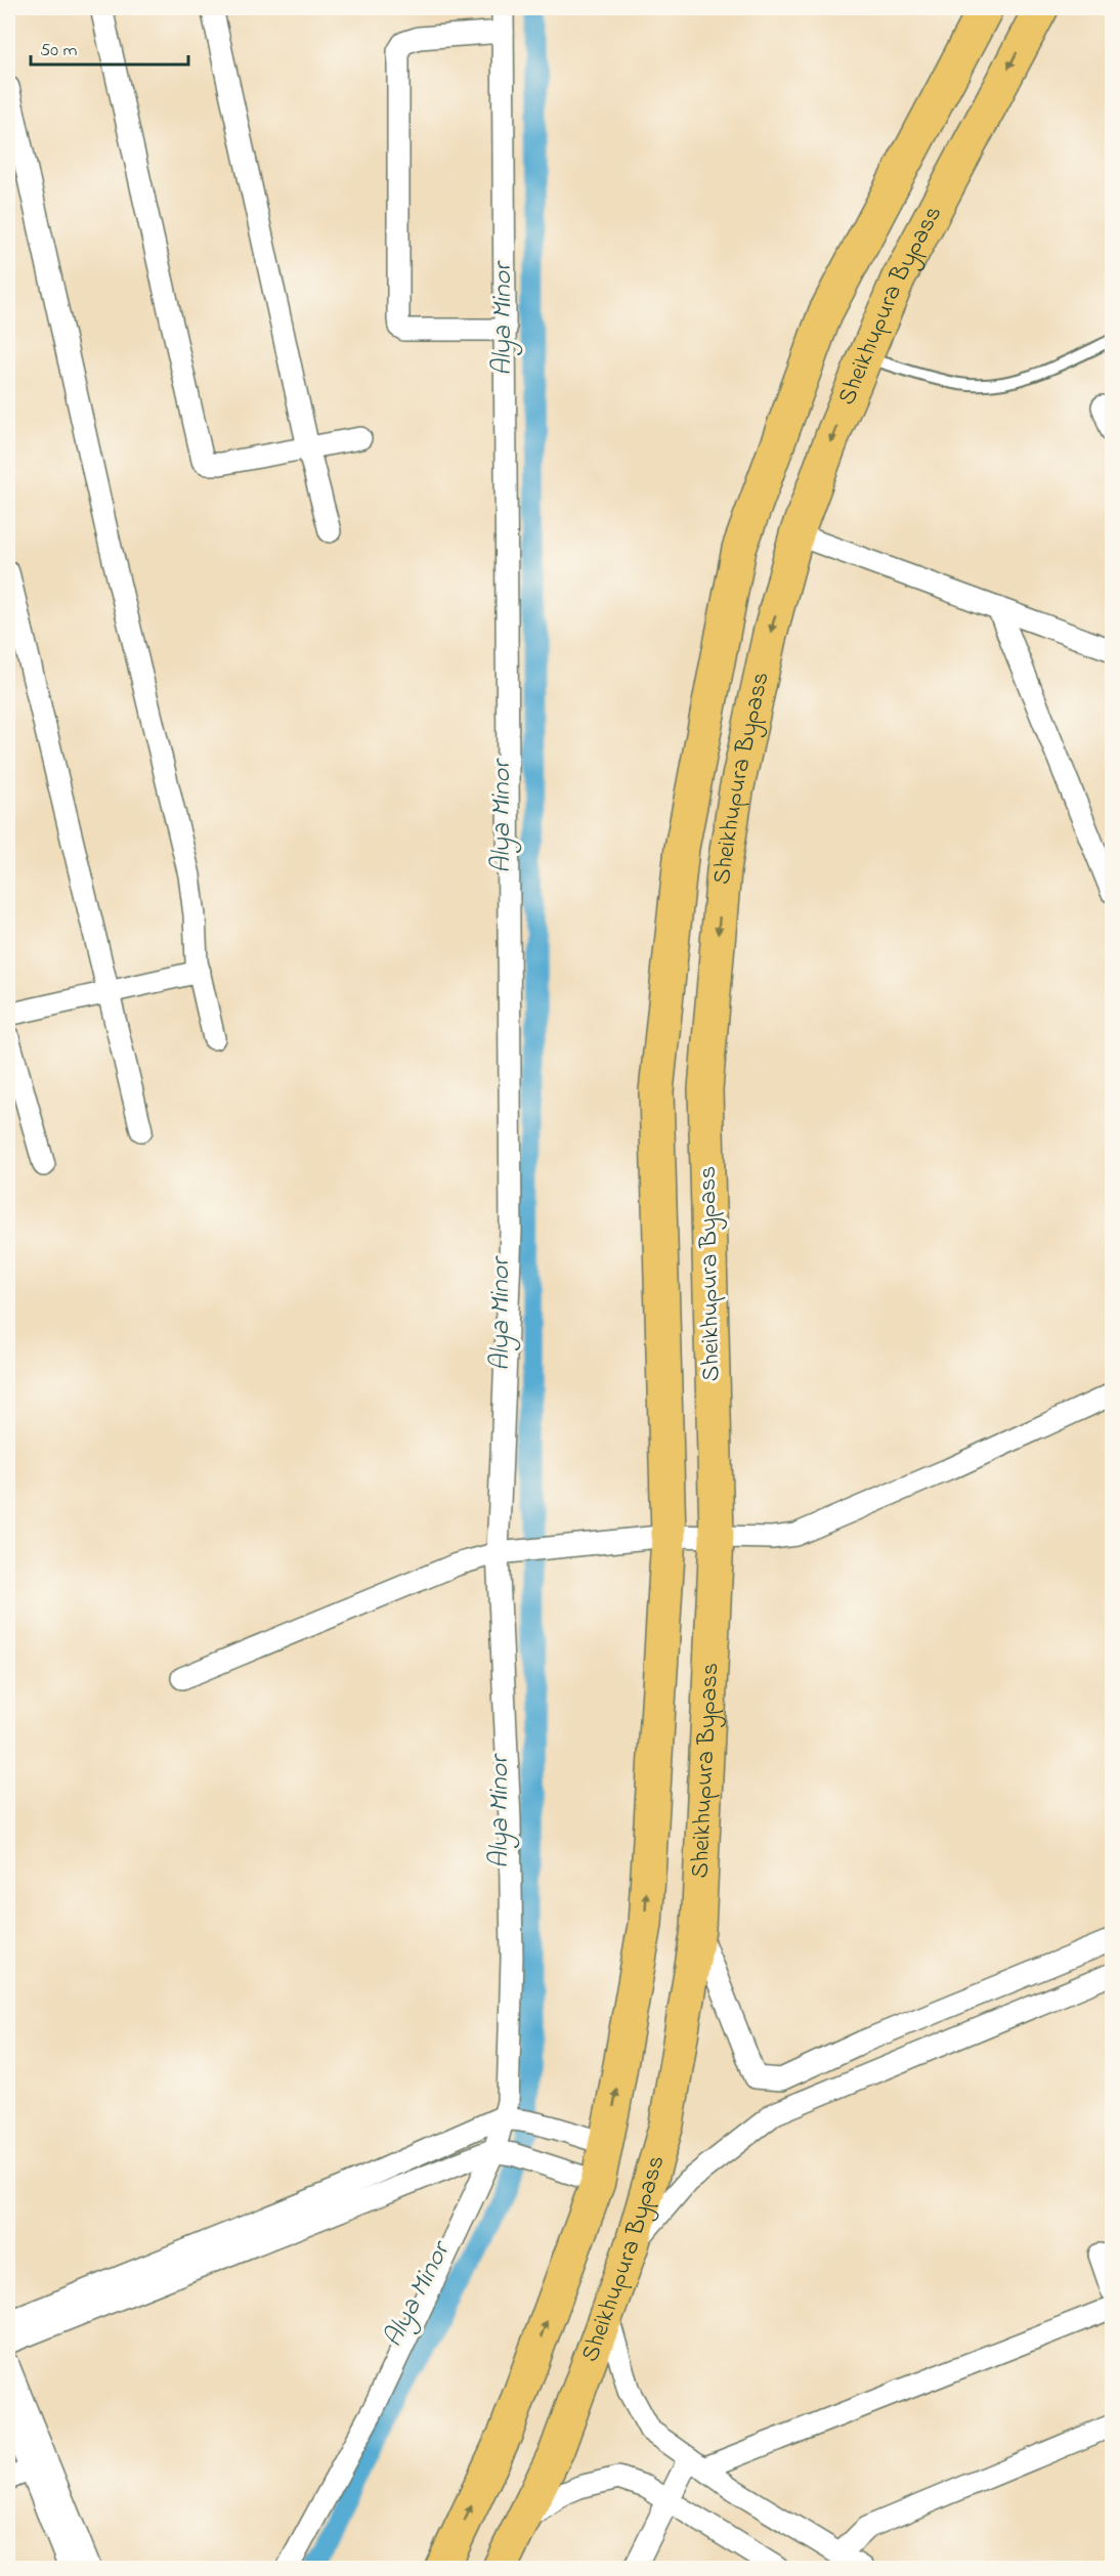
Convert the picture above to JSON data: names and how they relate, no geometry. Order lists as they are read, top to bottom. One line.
{"streets":{"highway":["Sheikhupura Bypass"]},"water":["Alya Minor"],"scale_bar":"50 m"}
